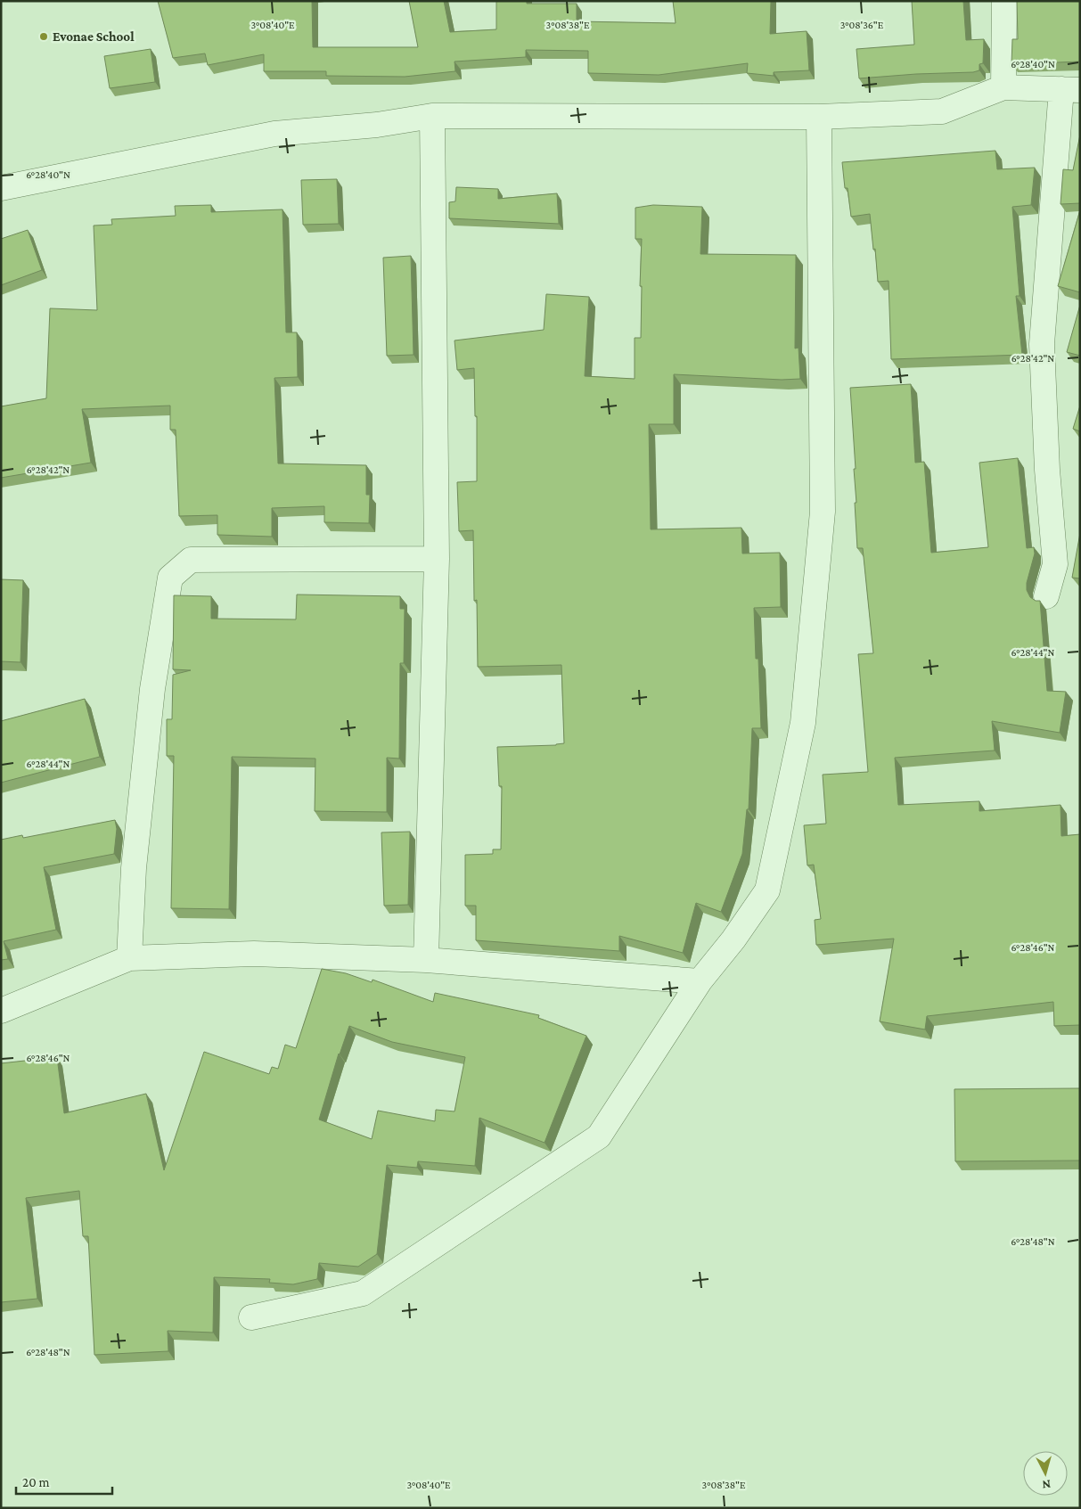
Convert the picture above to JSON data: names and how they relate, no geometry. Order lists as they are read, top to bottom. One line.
{"places":["Evonae School"],"scale_bar":"20 m","north":"bottom","coordinates":["3°08'40\"E","3°08'38\"E","3°08'36\"E","6°28'40\"N","6°28'42\"N","6°28'44\"N","6°28'46\"N","6°28'48\"N"]}
